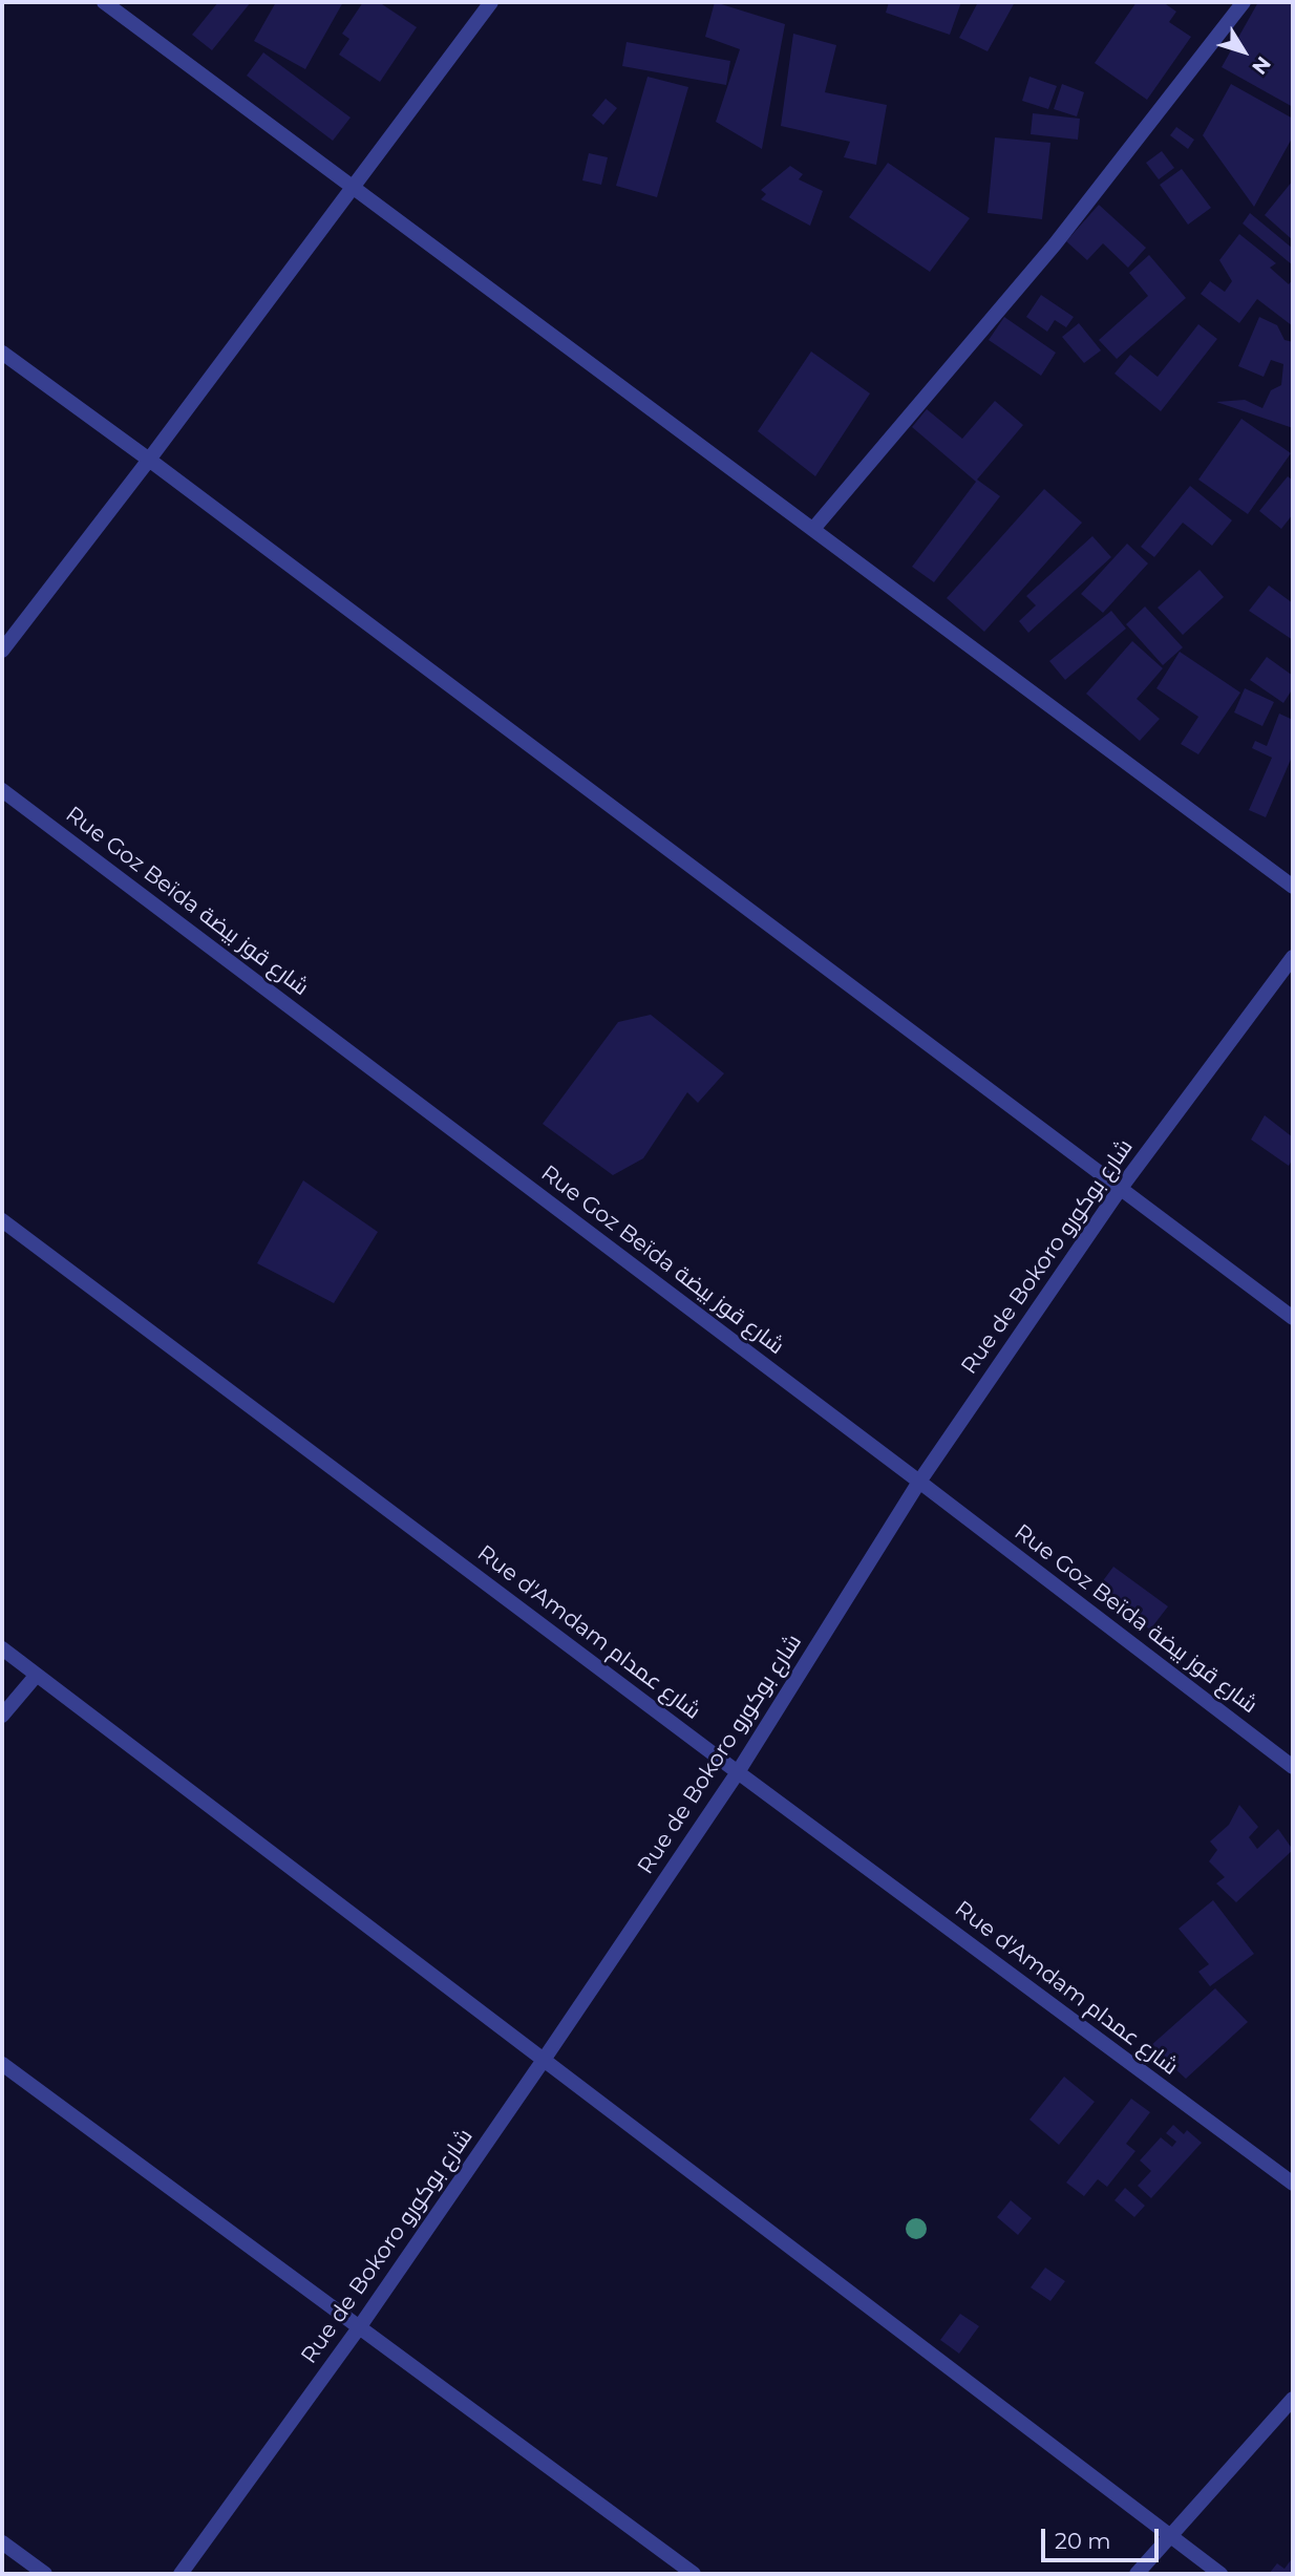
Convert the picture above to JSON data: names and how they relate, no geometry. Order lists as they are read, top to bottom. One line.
{"streets":{"street":["Rue Goz Beïda شارع قوز بيضة","Rue de Bokoro شارع بوكورو","Rue d'Amdam شارع عمدام"]},"crossings":[["Rue Goz Beïda شارع قوز بيضة","Rue de Bokoro شارع بوكورو"],["Rue de Bokoro شارع بوكورو","Rue d'Amdam شارع عمدام"]],"scale_bar":"20 m","north":"bottom right"}
